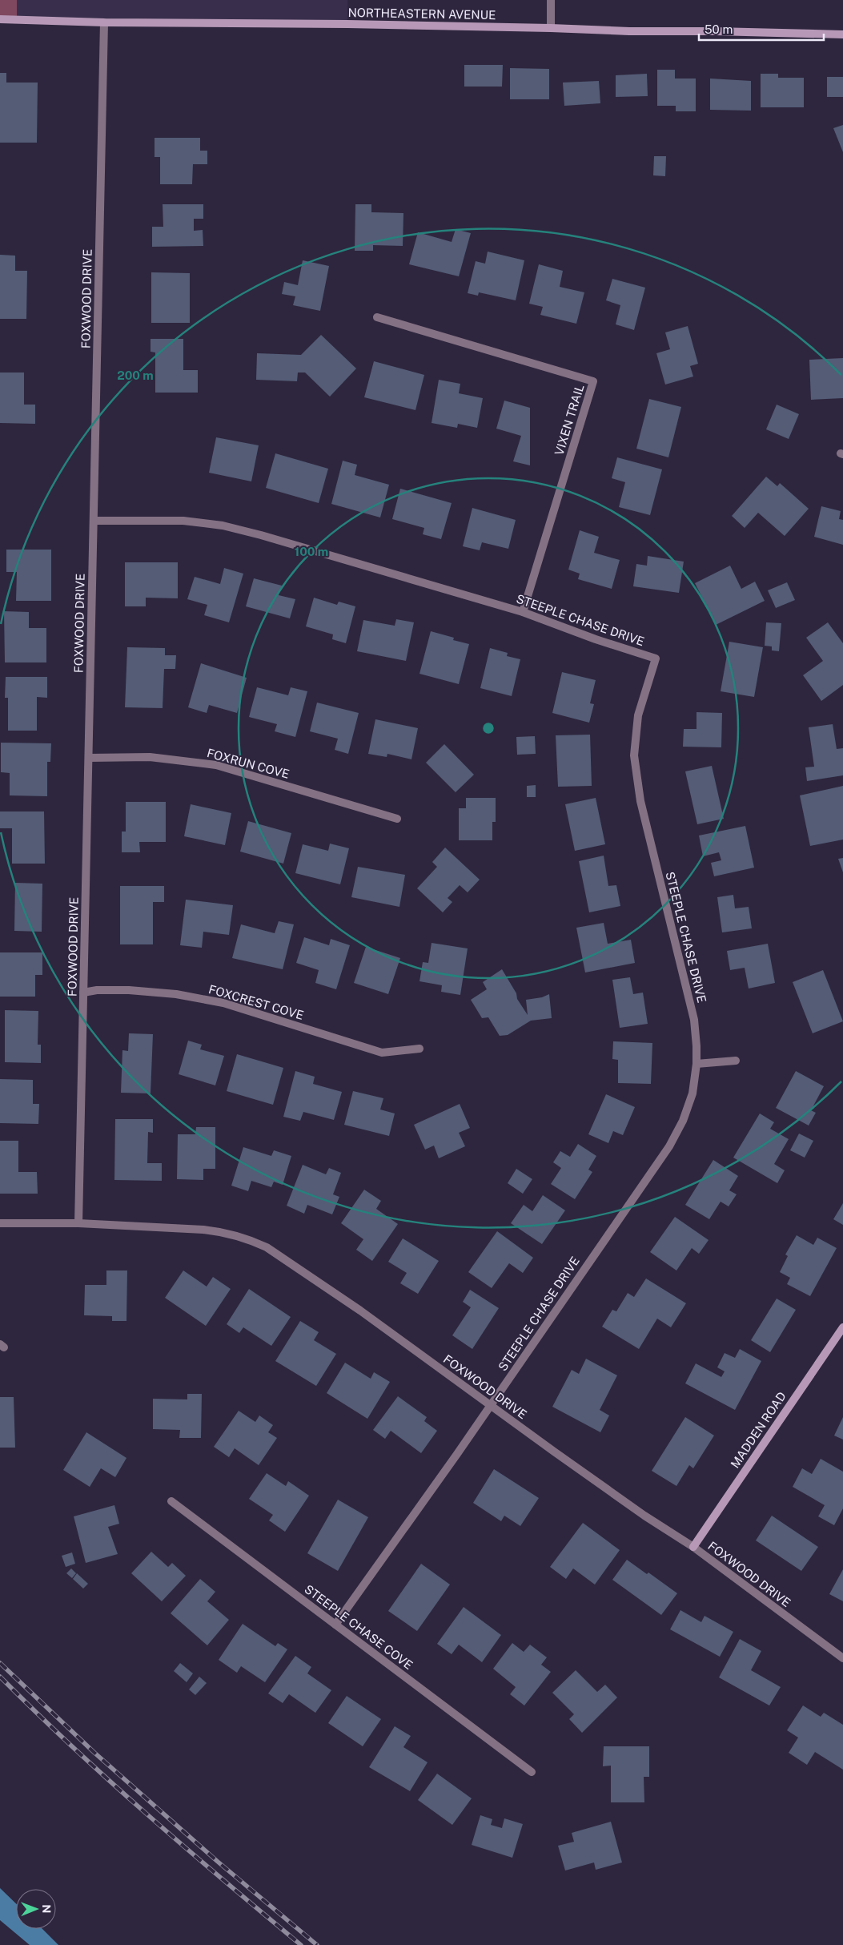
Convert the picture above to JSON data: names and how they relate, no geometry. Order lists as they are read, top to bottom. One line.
{"streets":{"street":["NORTHEASTERN AVENUE","FOXWOOD DRIVE","VIXEN TRAIL","STEEPLE CHASE DRIVE","FOXRUN COVE","FOXCREST COVE","MADDEN ROAD","STEEPLE CHASE COVE"]},"crossings":[["NORTHEASTERN AVENUE","FOXWOOD DRIVE"],["FOXWOOD DRIVE","STEEPLE CHASE DRIVE"],["FOXWOOD DRIVE","FOXRUN COVE"],["FOXWOOD DRIVE","FOXCREST COVE"],["FOXWOOD DRIVE","MADDEN ROAD"],["VIXEN TRAIL","STEEPLE CHASE DRIVE"],["STEEPLE CHASE DRIVE","STEEPLE CHASE COVE"]],"scale_bar":"50 m","north":"right","rings":["200 m","100 m"]}
